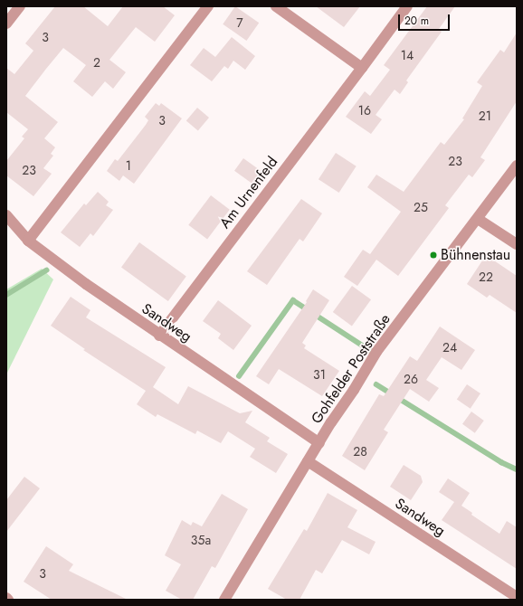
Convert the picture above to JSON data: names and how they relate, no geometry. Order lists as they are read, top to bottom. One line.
{"streets":{"street":["Am Urnenfeld","Sandweg","Gohfelder Poststraße"]},"crossings":[["Am Urnenfeld","Sandweg"],["Sandweg","Gohfelder Poststraße"]],"places":["Bühnenstau"],"house_numbers":["7","3","14","2","16","21","3","23","1","23","25","22","24","31","26","28","35a","3"],"scale_bar":"20 m"}
